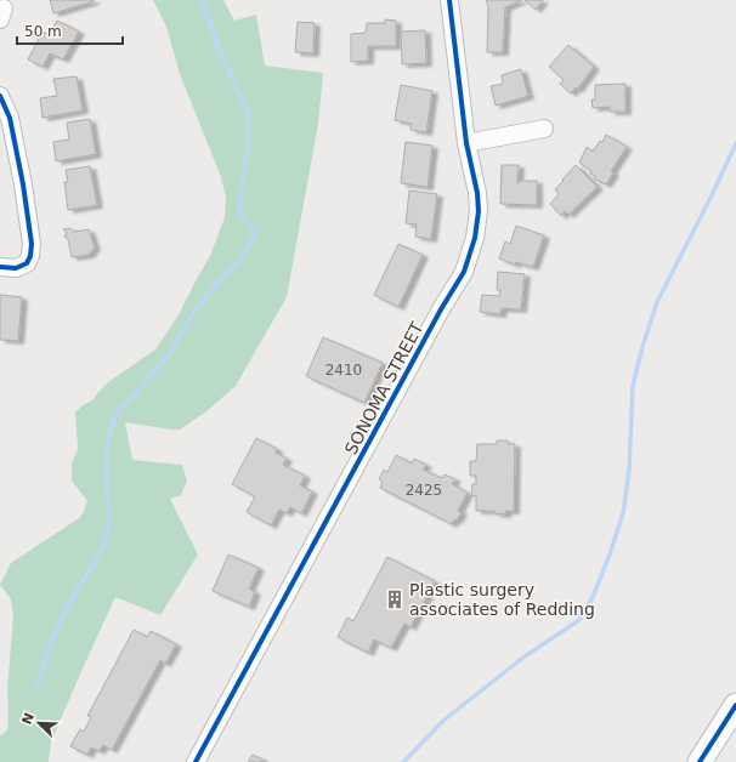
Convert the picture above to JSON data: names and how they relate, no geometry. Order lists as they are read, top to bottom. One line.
{"streets":{"street":["SONOMA STREET"]},"places":{"building":["Plastic surgery associates of Redding"]},"house_numbers":["2410","2425"],"scale_bar":"50 m","north":"top left"}
